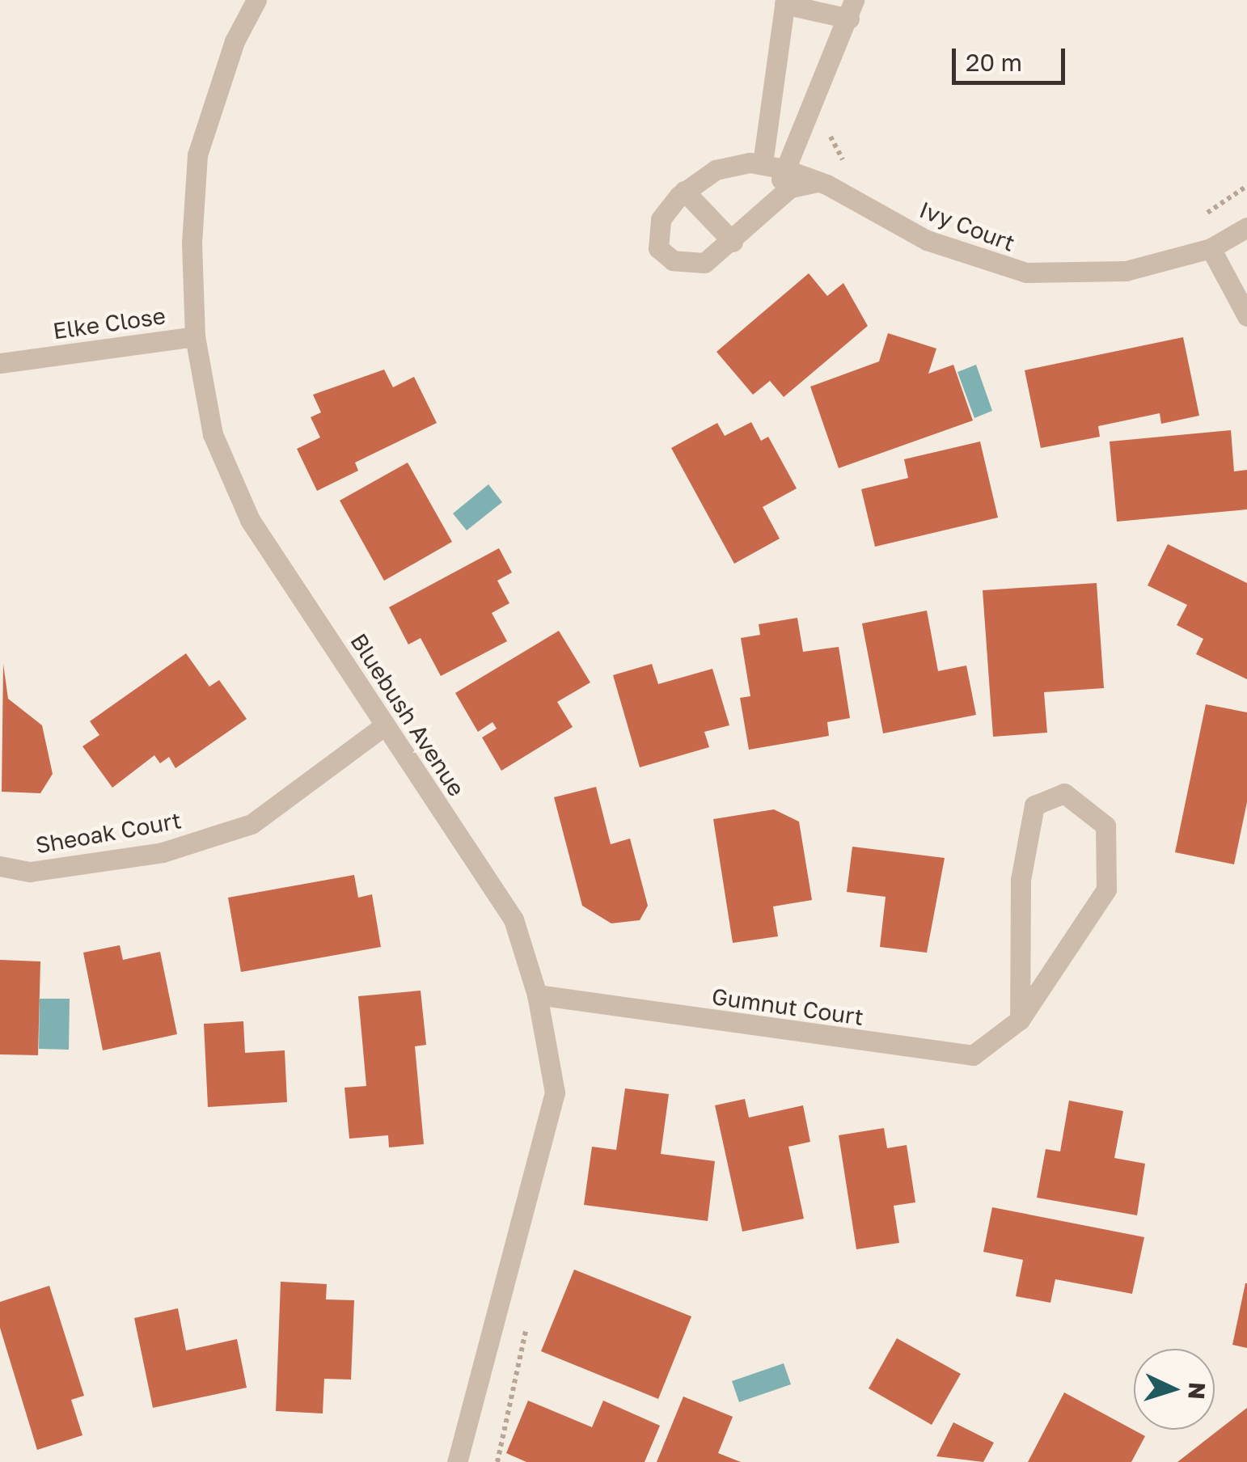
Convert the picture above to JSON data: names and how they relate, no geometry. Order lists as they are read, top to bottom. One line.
{"streets":{"street":["Ivy Court","Elke Close","Bluebush Avenue","Sheoak Court","Gumnut Court"]},"crossings":[["Elke Close","Bluebush Avenue"],["Bluebush Avenue","Sheoak Court"],["Bluebush Avenue","Gumnut Court"]],"scale_bar":"20 m","north":"right"}
